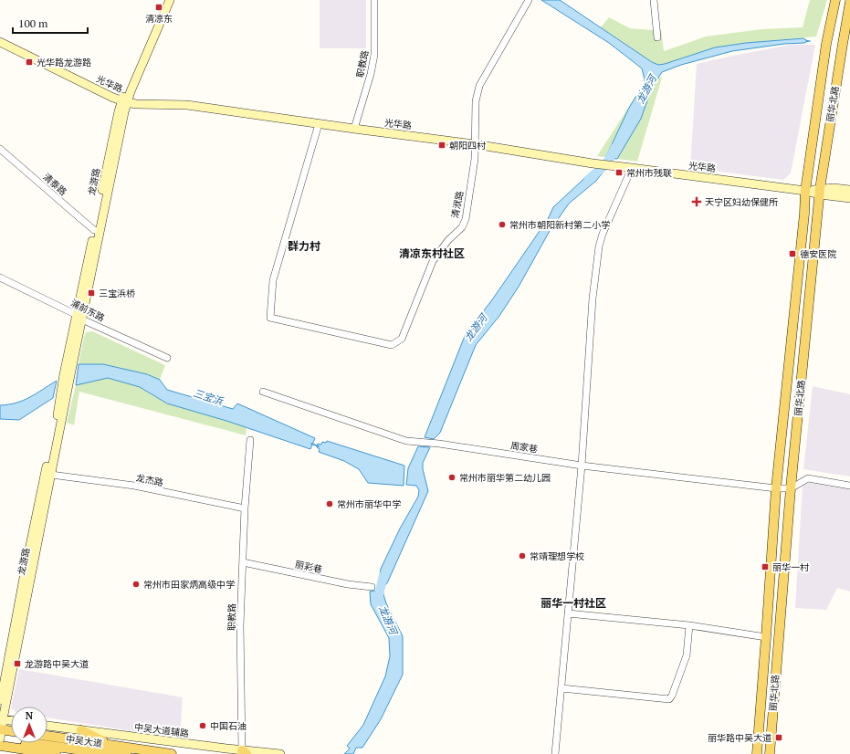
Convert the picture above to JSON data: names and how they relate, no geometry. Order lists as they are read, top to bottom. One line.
{"streets":{"main road":["光华路","丽华北路","龙游路","中吴大道辅路","中吴大道"],"street":["职教路","清泰路","清洑路","浦前东路","周家巷","龙杰路","丽彩巷"]},"crossings":[["职教路","光华路"],["职教路","龙杰路"],["职教路","丽彩巷"],["职教路","中吴大道辅路"],["光华路","丽华北路"],["光华路","龙游路"],["光华路","清洑路"],["丽华北路","周家巷"],["龙游路","清泰路"],["龙游路","浦前东路"],["龙游路","龙杰路"]],"districts":["群力村","清凉东村社区","丽华一村社区"],"water":["龙游河","三宝浜"],"places":{"transit":["清凉东","光华路龙游路","朝阳四村","常州市残联","德安医院","三宝浜桥","丽华一村","龙游路中吴大道","丽华路中吴大道"],"health":["天宁区妇幼保健所"],"other":["常州市朝阳新村第二小学","常州市丽华第二幼儿园","常州市丽华中学","常靖理想学校","常州市田家炳高级中学","中国石油"]},"scale_bar":"100 m","north":"top"}
